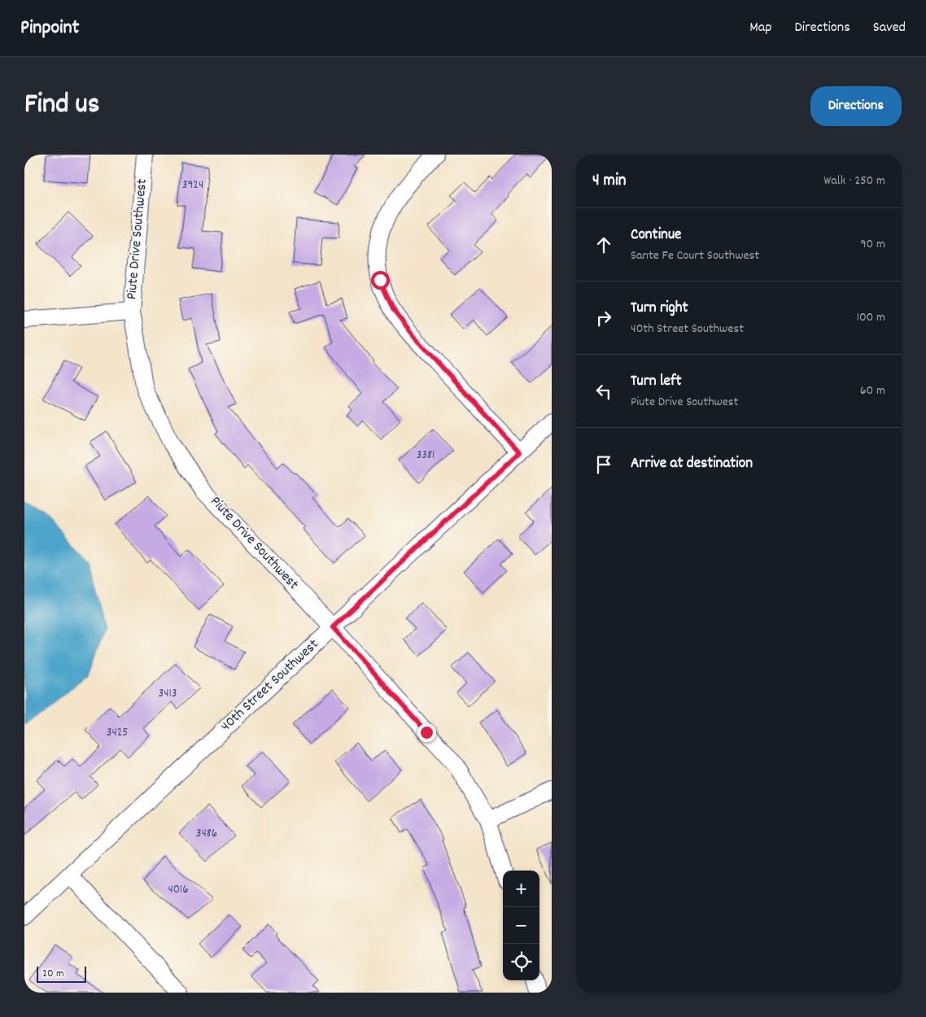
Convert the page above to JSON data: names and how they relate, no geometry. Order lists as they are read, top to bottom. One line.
{"streets":{"street":["Piute Drive Southwest","40th Street Southwest"]},"crossings":[["Piute Drive Southwest","40th Street Southwest"]],"house_numbers":["3924","3381","3413","3425","3486","4016"],"scale_bar":"20 m","page":{"header":"Pinpoint","nav":["Map","Directions","Saved"],"title":"Find us","buttons":"Directions","heading":["4 min","Walk · 250 m"],"list":[["Continue","Sante Fe Court Southwest","90 m"],["Turn right","40th Street Southwest","100 m"],["Turn left","Piute Drive Southwest","60 m"],"Arrive at destination"],"map_buttons":["+","−"],"scale":"20 m"}}
